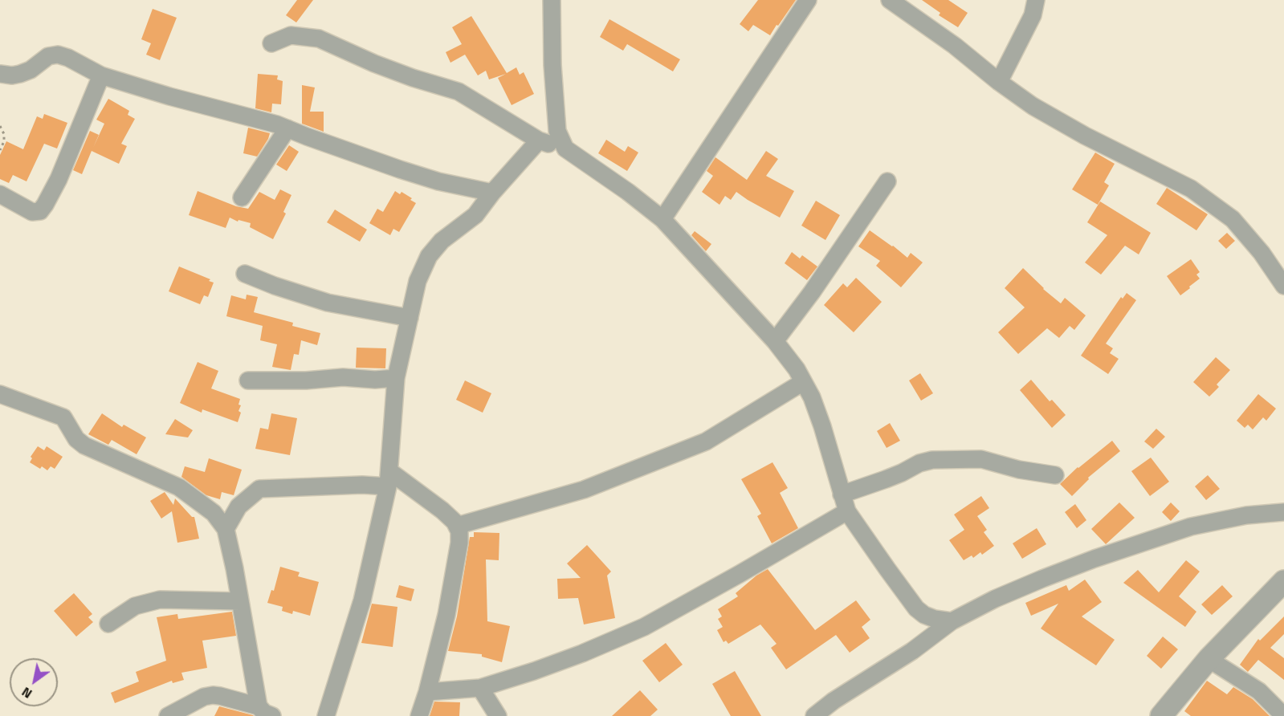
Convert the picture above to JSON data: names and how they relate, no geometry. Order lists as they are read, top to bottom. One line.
{"north":"bottom left"}
